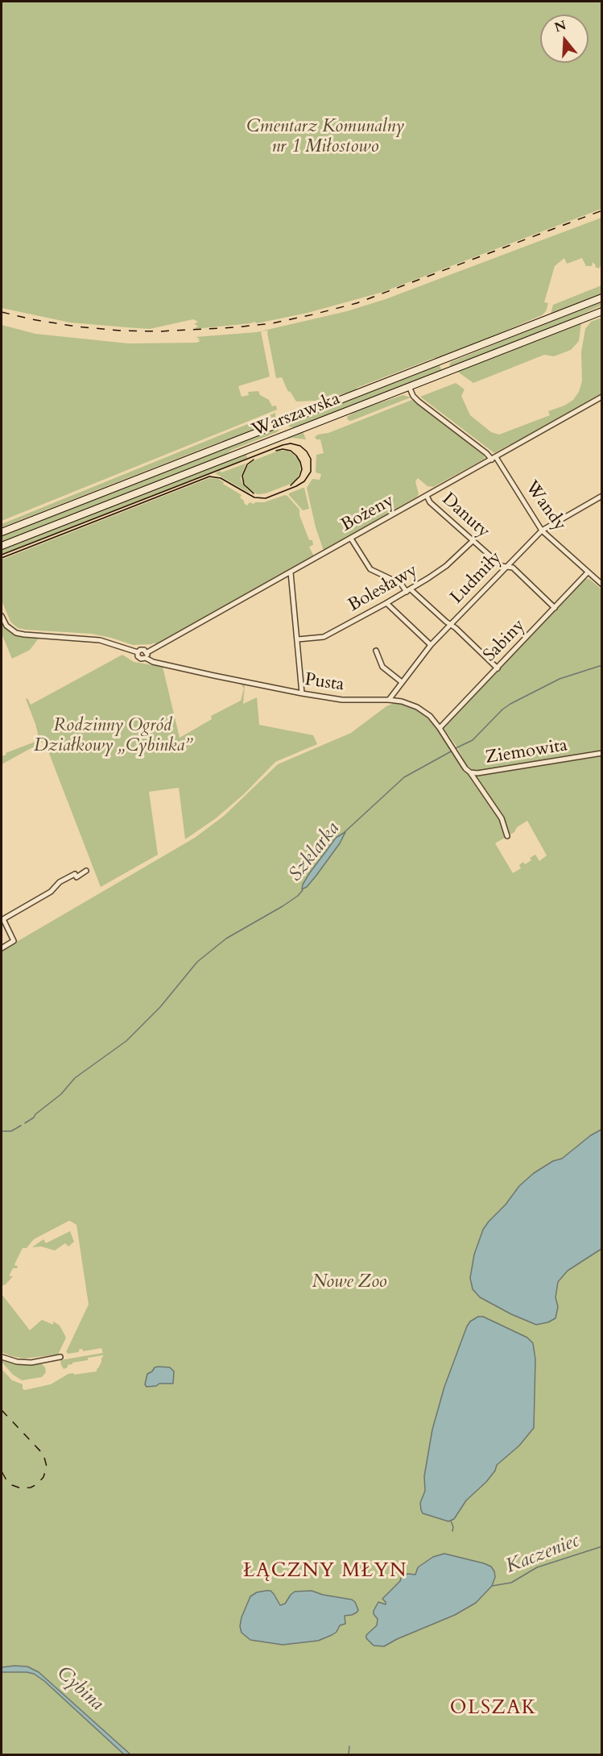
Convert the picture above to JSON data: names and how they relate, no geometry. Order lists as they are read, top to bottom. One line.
{"streets":{"main road":["Warszawska"],"street":["Wandy","Bożeny","Danuty","Ludmiły","Bolesławy","Sabiny","Pusta","Ziemowita"]},"crossings":[["Warszawska","Wandy"],["Wandy","Bożeny"],["Wandy","Ludmiły"],["Wandy","Sabiny"],["Bożeny","Danuty"],["Bożeny","Pusta"],["Danuty","Ludmiły"],["Danuty","Bolesławy"],["Danuty","Sabiny"],["Ludmiły","Pusta"],["Sabiny","Pusta"],["Pusta","Ziemowita"]],"districts":["ŁĄCZNY MŁYN","OLSZAK"],"water":["Szklarka","Kaczeniec","Cybina"],"parks":["Cmentarz Komunalny nr 1 Miłostowo","Rodzinny Ogród Działkowy „Cybinka”","Nowe Zoo"],"north":"top"}
